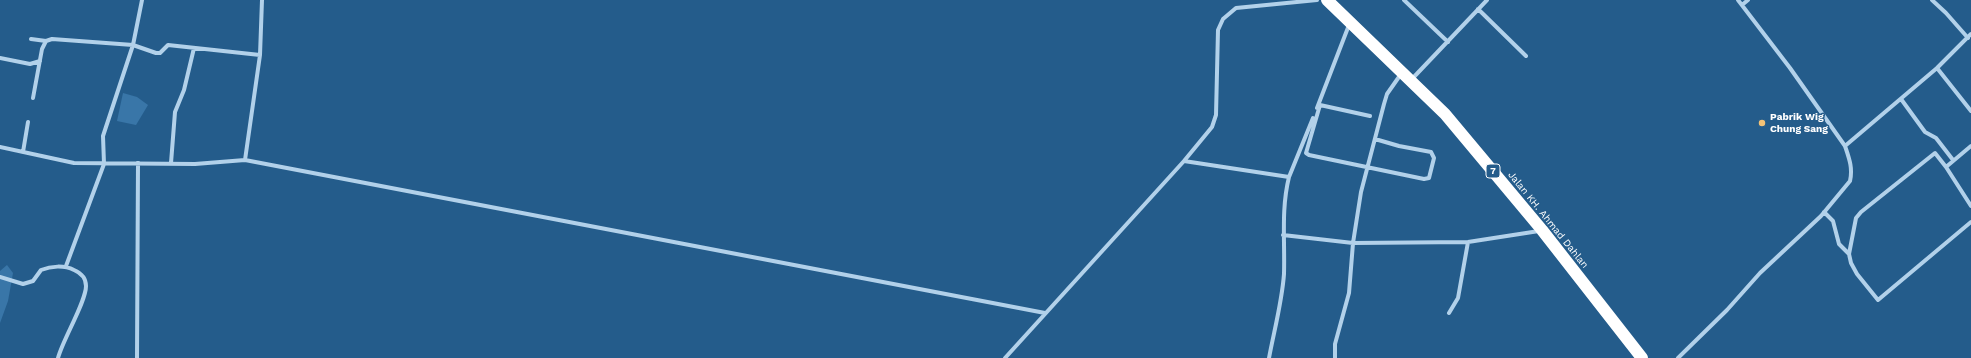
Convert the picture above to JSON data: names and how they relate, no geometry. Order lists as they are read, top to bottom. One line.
{"streets":{"highway":["7","Jalan KH. Ahmad Dahlan"]},"places":["Pabrik Wig Chung Sang"]}
